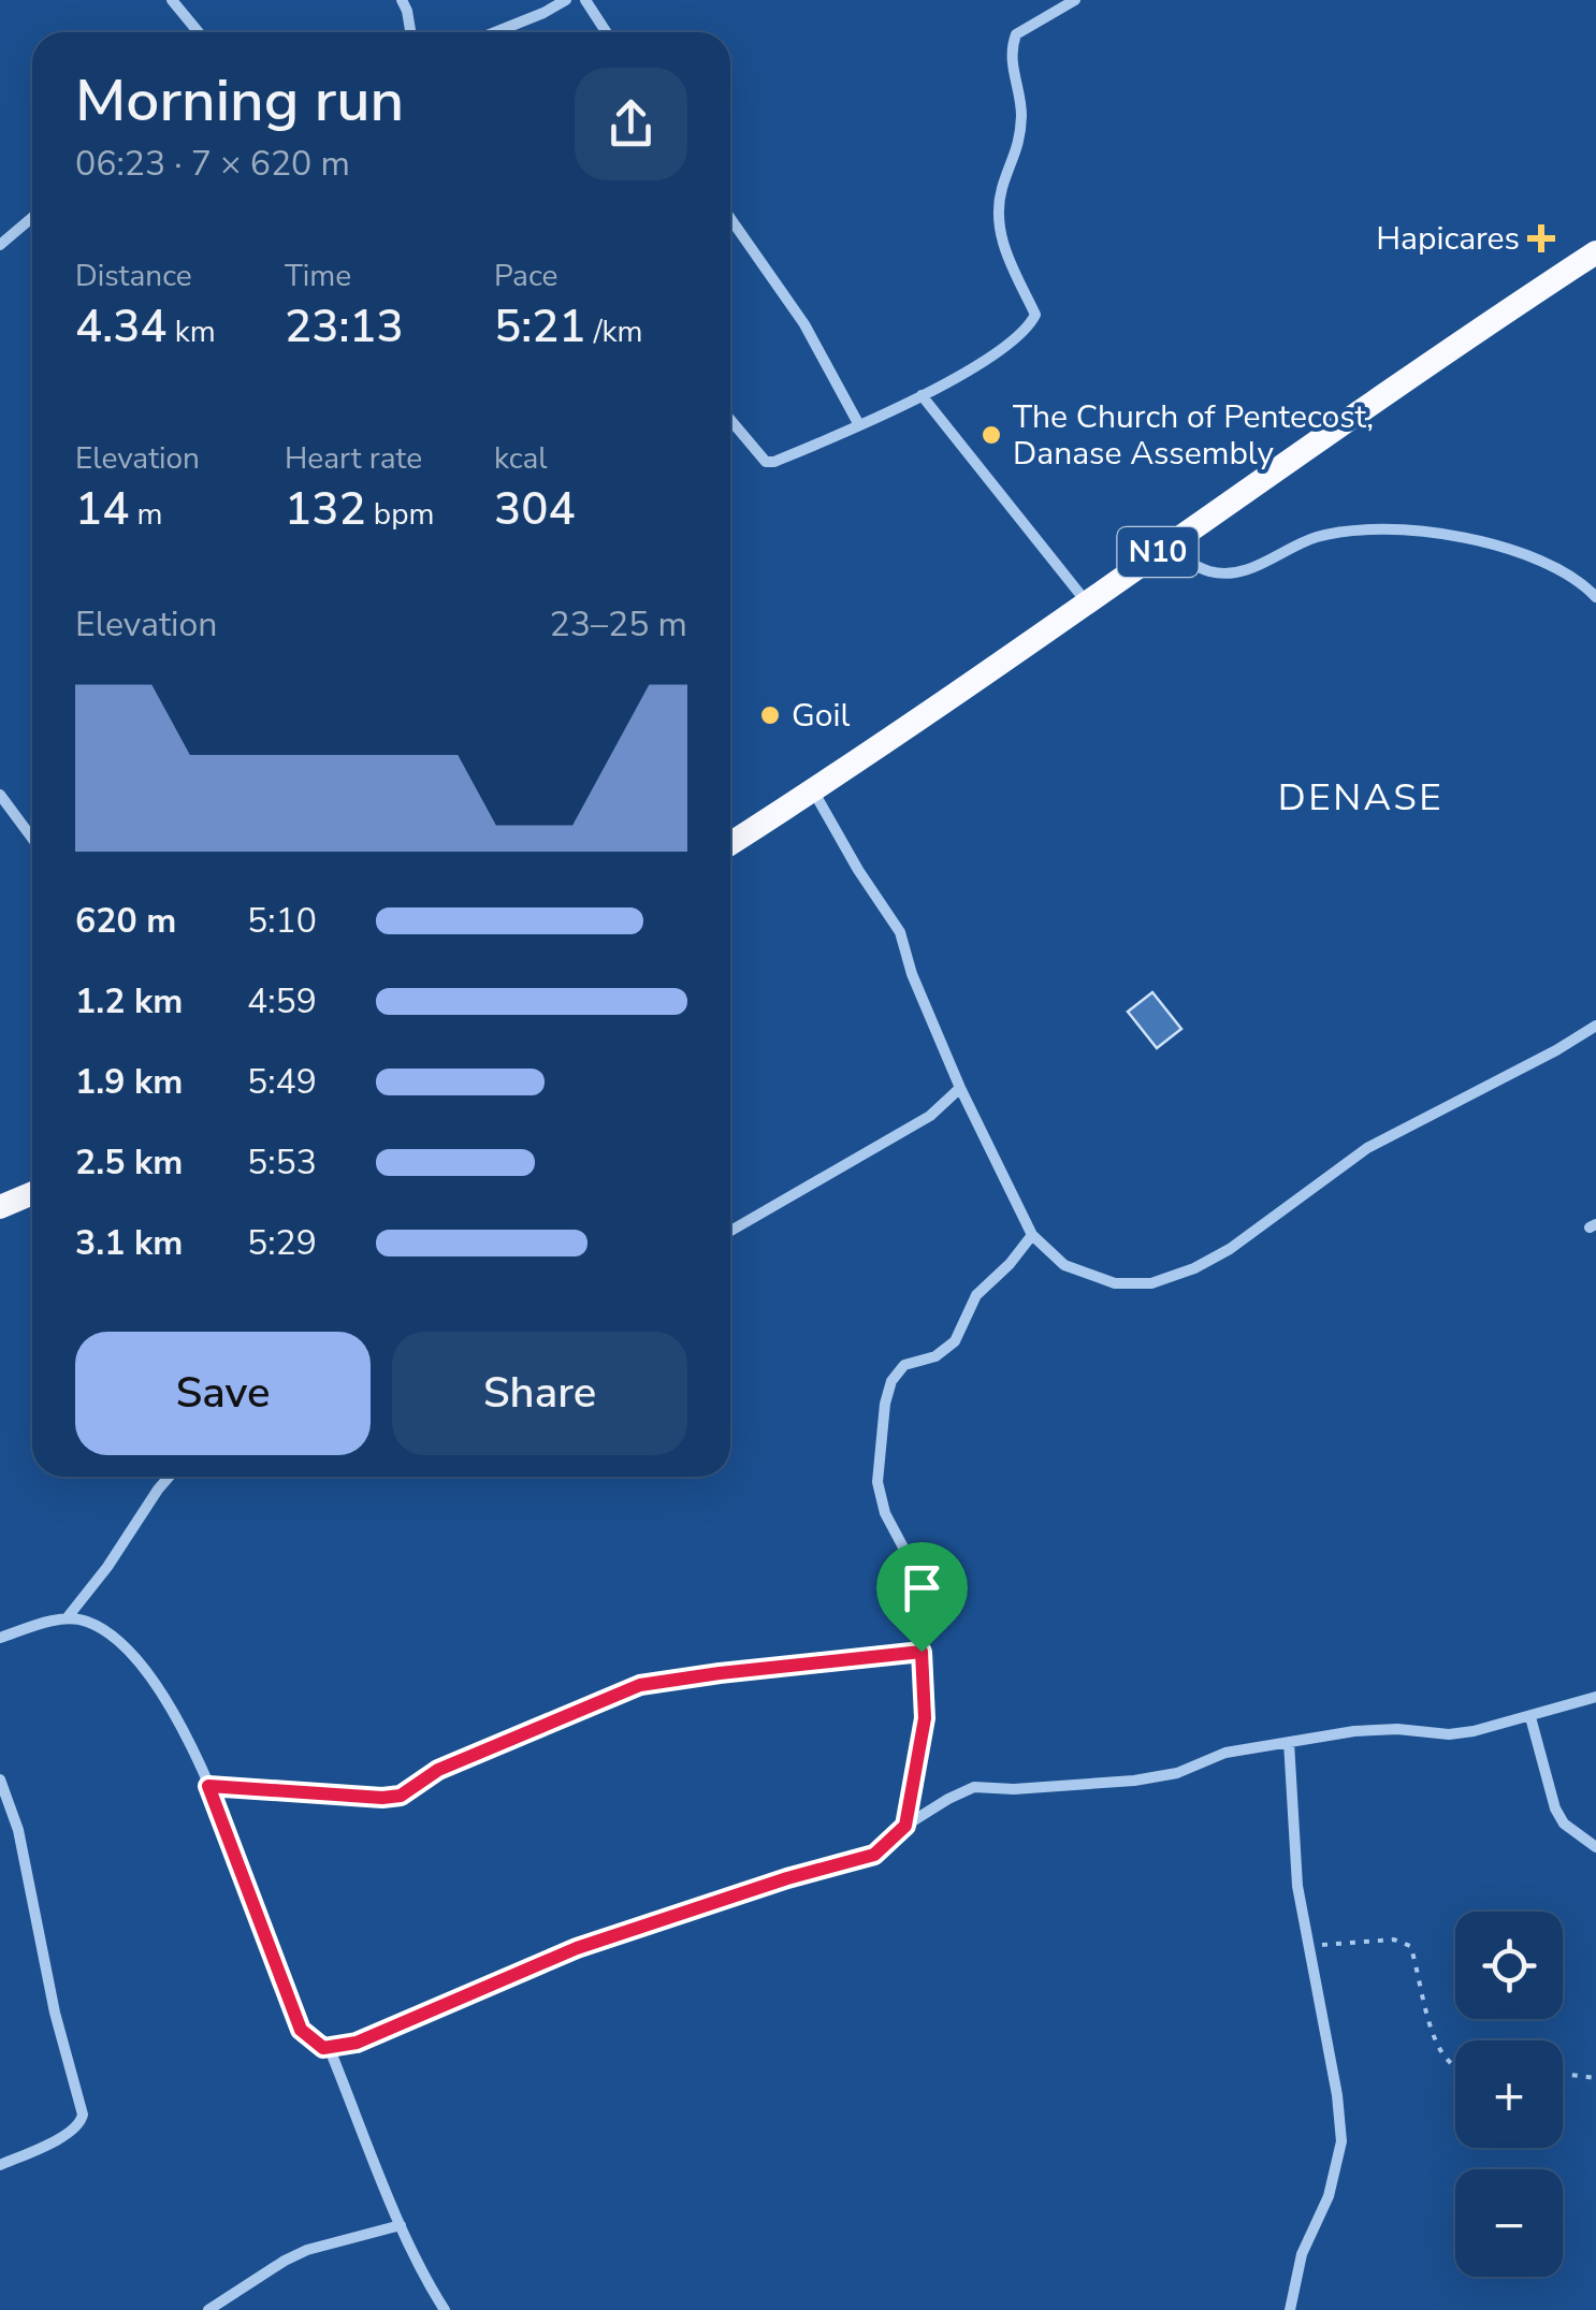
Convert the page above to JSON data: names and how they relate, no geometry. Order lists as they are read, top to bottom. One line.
{"streets":{"highway":["N10"]},"districts":["DENASE"],"places":{"health":["Hapicares"],"other":["The Church of Pentecost, Danase Assembly","Goil"]},"page":{"heading":["Morning run","06:23 · 7 × 620 m"],"stats":[["Distance","4.34 km"],["Time","23:13"],["Pace","5:21 /km"],["Elevation","14 m"],["Heart rate","132 bpm"],["kcal","304"]],"chart":["Elevation","23–25 m"],"list":[{"name":"620 m","note":"5:10"},{"name":"1.2 km","note":"4:59"},{"name":"1.9 km","note":"5:49"},{"name":"2.5 km","note":"5:53"},{"name":"3.1 km","note":"5:29"}],"buttons":["Save","Share"],"map_buttons":["+","−"]}}
